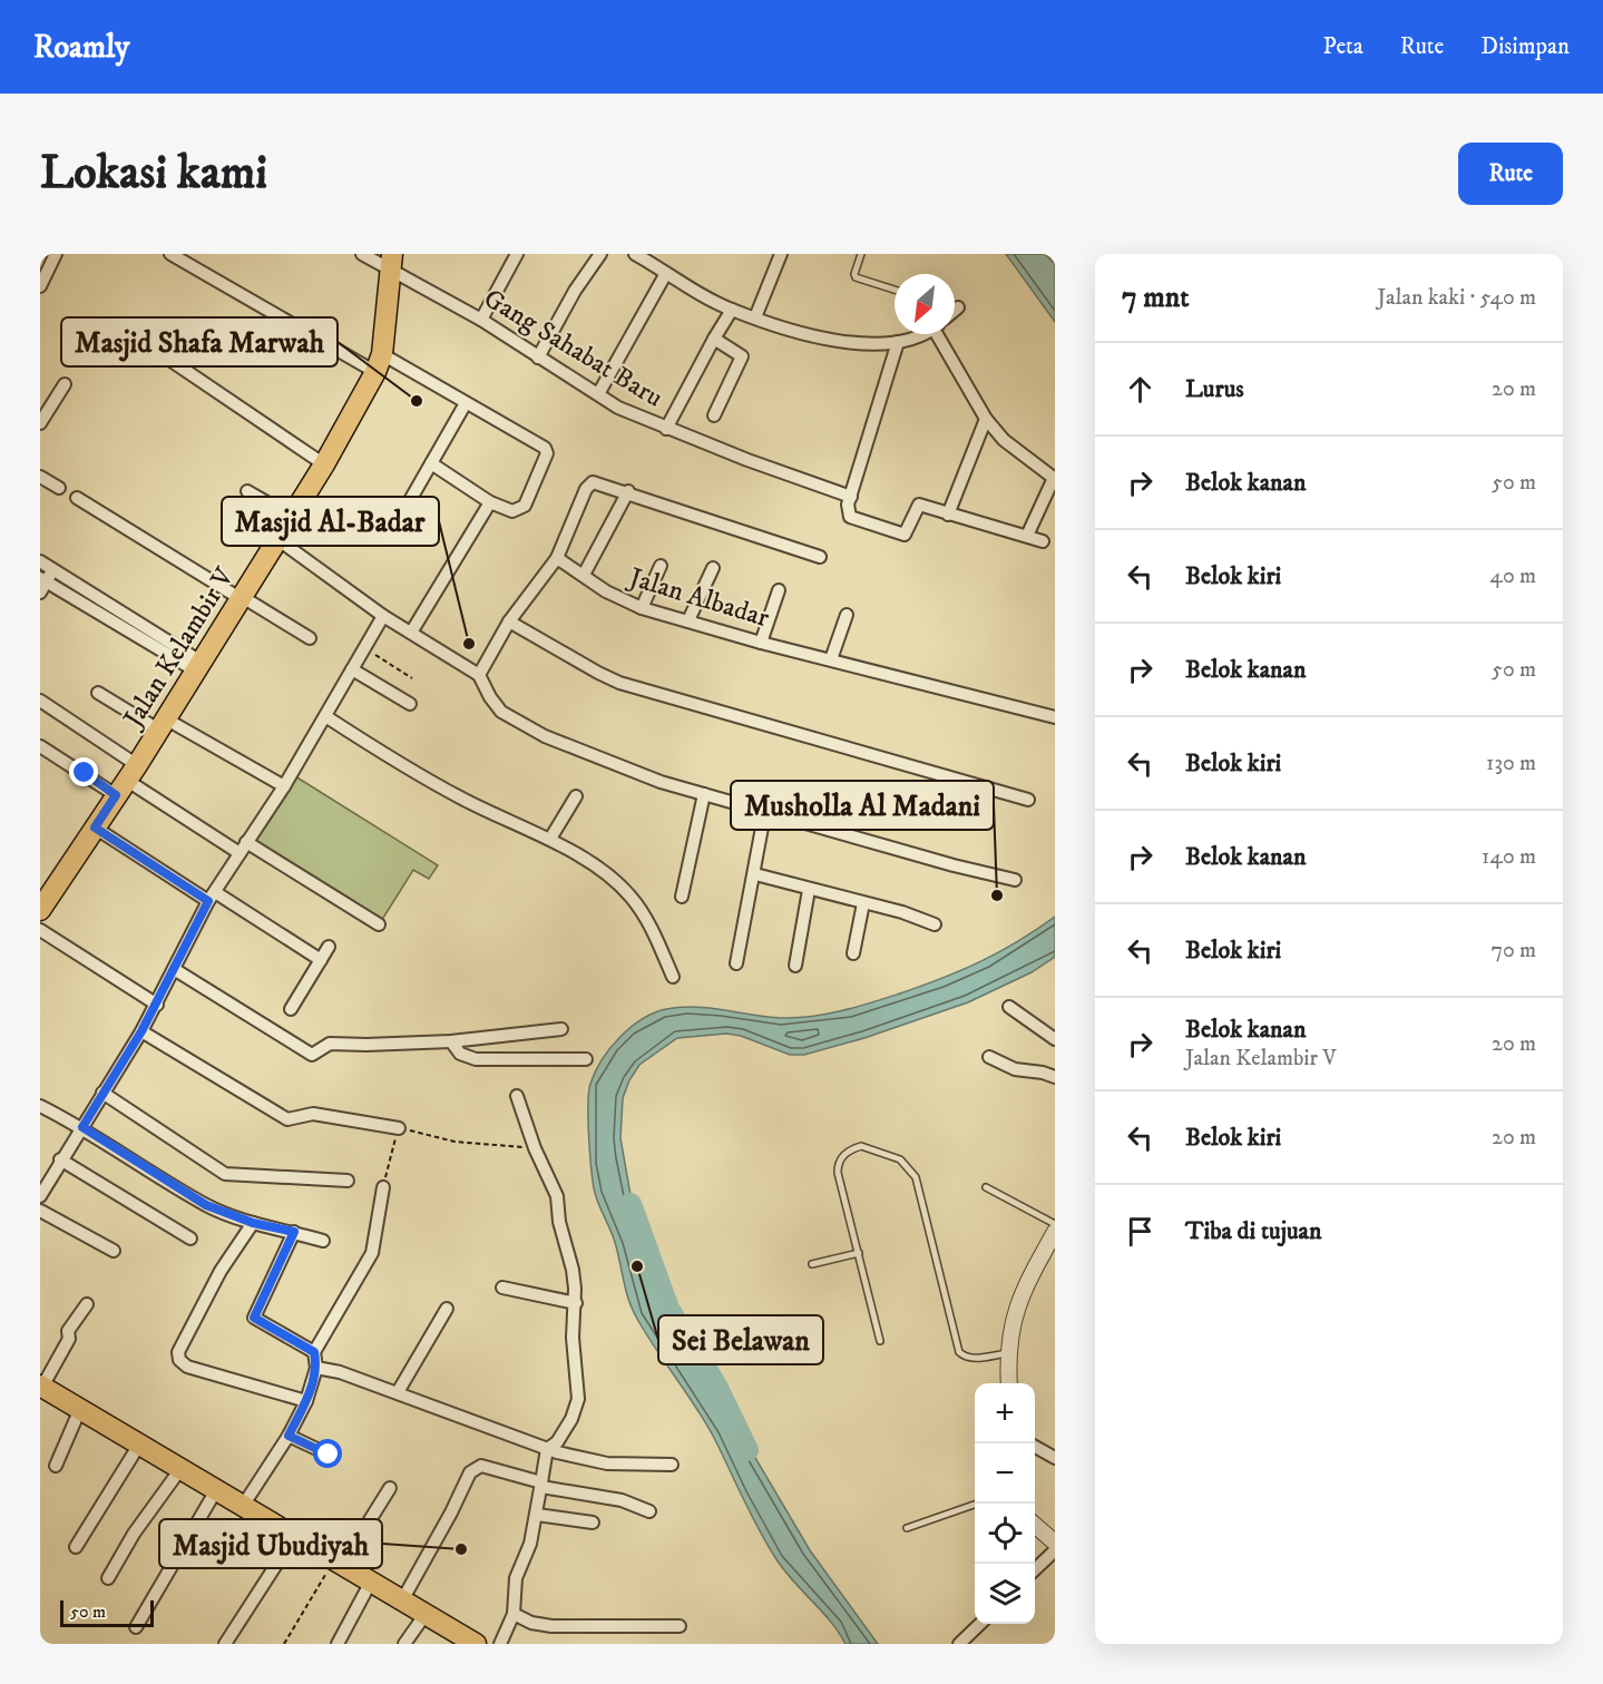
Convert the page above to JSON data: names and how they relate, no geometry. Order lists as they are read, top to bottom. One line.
{"streets":{"main road":["Jalan Kelambir V"],"street":["Gang Sahabat Baru","Jalan Albadar"]},"crossings":[["Gang Sahabat Baru","Jalan Kelambir V"]],"places":["Masjid Shafa Marwah","Masjid Al-Badar","Musholla Al Madani","Sei Belawan","Masjid Ubudiyah"],"scale_bar":"50 m","north":"bottom left","page":{"header":"Roamly","nav":["Peta","Rute","Disimpan"],"buttons":"Rute","title":"Lokasi kami","heading":["7 mnt","Jalan kaki · 540 m"],"list":[["Lurus","20 m"],["Belok kanan","50 m"],["Belok kiri","40 m"],["Belok kanan","50 m"],["Belok kiri","130 m"],["Belok kanan","140 m"],["Belok kiri","70 m"],["Belok kanan","Jalan Kelambir V","20 m"],["Belok kiri","20 m"],"Tiba di tujuan"],"map_buttons":["+","−"],"scale":"50 m"}}
